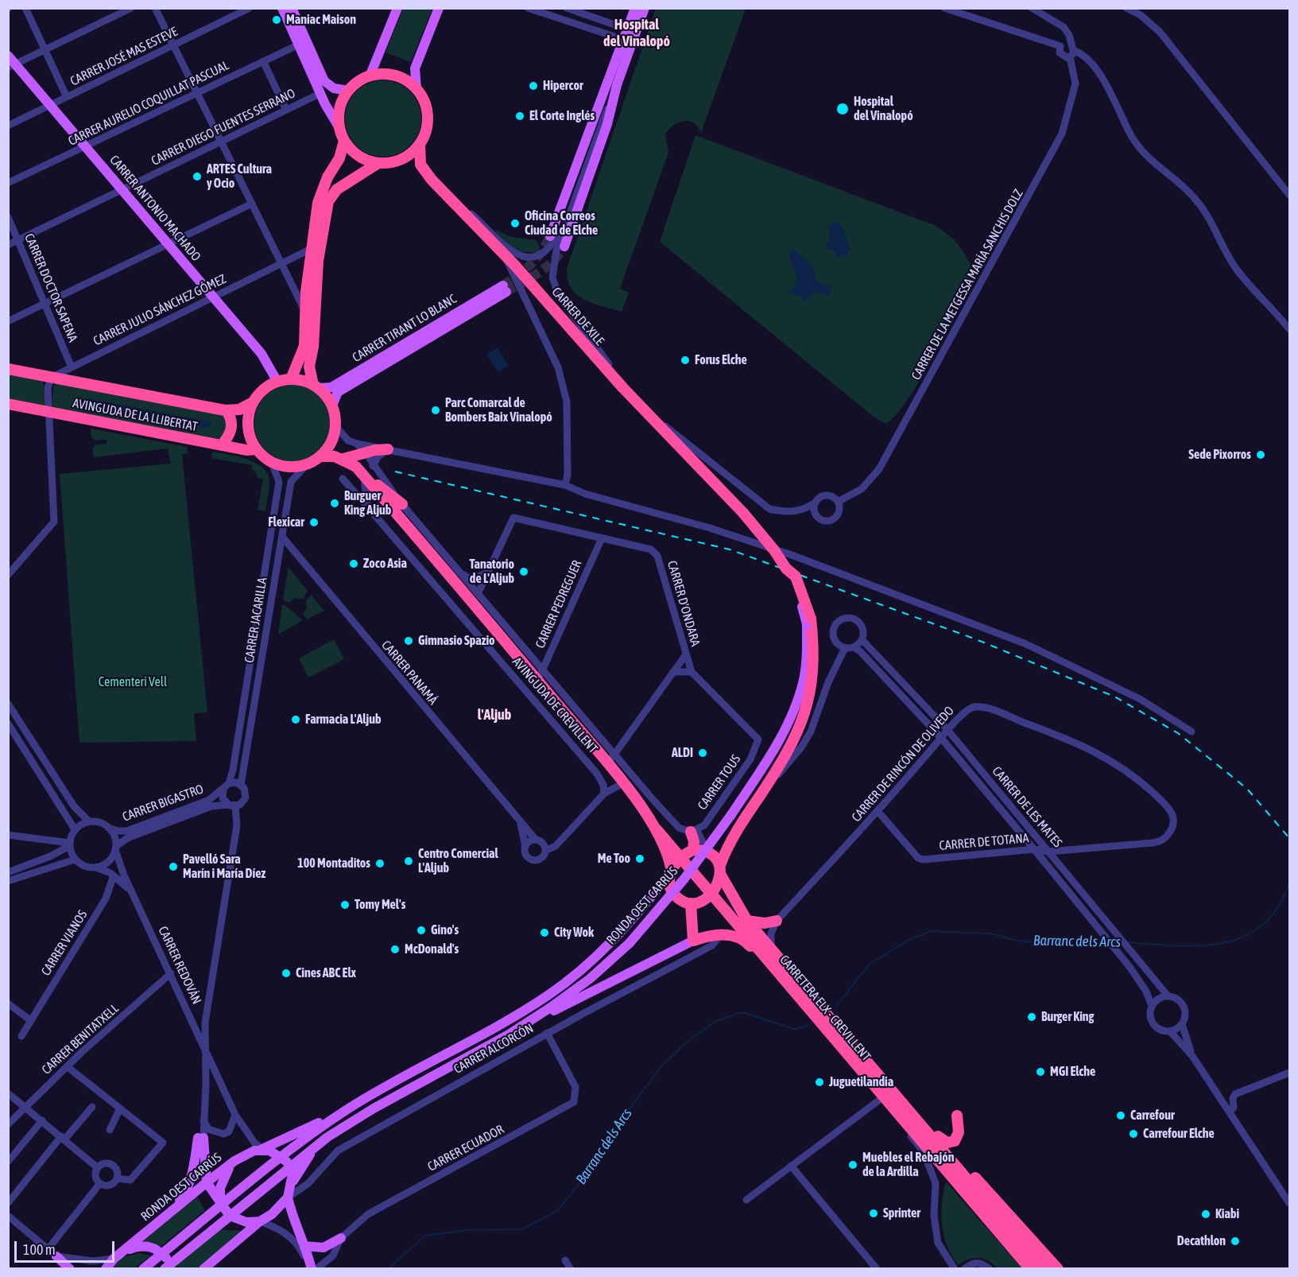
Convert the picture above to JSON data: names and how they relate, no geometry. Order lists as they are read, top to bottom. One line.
{"streets":{"highway":["CARRER DE XILE","AVINGUDA DE LA LLIBERTAT","AVINGUDA DE CREVILLENT","RONDA OEST CARRÚS","CARRETERA ELX - CREVILLENT"],"main road":["CARRER ANTONIO MACHADO","CARRER TIRANT LO BLANC"],"street":["CARRER JOSÉ MAS ESTEVE","CARRER AURELIO COQUILLAT PASCUAL","CARRER DIEGO FUENTES SERRANO","CARRER DE LA METGESSA MARÍA SANCHIS DOLZ","CARRER DOCTOR SAPENA","CARRER JULIO SÁNCHEZ GÓMEZ","CARRER D'ONDARA","CARRER PEDREGUER","CARRER JACARILLA","CARRER PANAMÁ","CARRER DE RINCÓN DE OLIVEDO","CARRER TOUS","CARRER BIGASTRO","CARRER DE LES MATES","CARRER DE TOTANA","CARRER VIANOS","CARRER REDOVÁN","CARRER BENITATXELL","CARRER ALCORCÓN","CARRER ECUADOR"]},"crossings":[["CARRER JOSÉ MAS ESTEVE","CARRER ANTONIO MACHADO"],["CARRER AURELIO COQUILLAT PASCUAL","CARRER ANTONIO MACHADO"],["CARRER DIEGO FUENTES SERRANO","CARRER ANTONIO MACHADO"],["CARRER DIEGO FUENTES SERRANO","CARRER DOCTOR SAPENA"],["CARRER ANTONIO MACHADO","CARRER JULIO SÁNCHEZ GÓMEZ"],["CARRER ANTONIO MACHADO","CARRER TIRANT LO BLANC"],["CARRER ANTONIO MACHADO","AVINGUDA DE LA LLIBERTAT"],["CARRER ANTONIO MACHADO","CARRER JACARILLA"],["CARRER ANTONIO MACHADO","AVINGUDA DE CREVILLENT"],["CARRER DOCTOR SAPENA","CARRER JULIO SÁNCHEZ GÓMEZ"],["CARRER JULIO SÁNCHEZ GÓMEZ","AVINGUDA DE LA LLIBERTAT"],["CARRER DE XILE","RONDA OEST CARRÚS"],["CARRER TIRANT LO BLANC","AVINGUDA DE LA LLIBERTAT"],["CARRER TIRANT LO BLANC","CARRER JACARILLA"],["CARRER TIRANT LO BLANC","AVINGUDA DE CREVILLENT"],["AVINGUDA DE LA LLIBERTAT","CARRER JACARILLA"],["AVINGUDA DE LA LLIBERTAT","AVINGUDA DE CREVILLENT"],["CARRER D'ONDARA","CARRER PEDREGUER"],["CARRER D'ONDARA","CARRER TOUS"],["CARRER PEDREGUER","AVINGUDA DE CREVILLENT"],["CARRER JACARILLA","CARRER PANAMÁ"],["CARRER JACARILLA","AVINGUDA DE CREVILLENT"],["CARRER JACARILLA","CARRER BIGASTRO"],["AVINGUDA DE CREVILLENT","CARRER TOUS"],["AVINGUDA DE CREVILLENT","RONDA OEST CARRÚS"],["AVINGUDA DE CREVILLENT","CARRETERA ELX - CREVILLENT"],["CARRER DE RINCÓN DE OLIVEDO","CARRER DE LES MATES"],["CARRER DE RINCÓN DE OLIVEDO","CARRER DE TOTANA"],["CARRER DE RINCÓN DE OLIVEDO","CARRETERA ELX - CREVILLENT"],["CARRER BIGASTRO","CARRER REDOVÁN"],["CARRER DE LES MATES","CARRER DE TOTANA"],["RONDA OEST CARRÚS","CARRER REDOVÁN"],["RONDA OEST CARRÚS","CARRETERA ELX - CREVILLENT"],["RONDA OEST CARRÚS","CARRER ALCORCÓN"],["CARRER VIANOS","CARRER REDOVÁN"],["CARRER REDOVÁN","CARRER BENITATXELL"],["CARRER ALCORCÓN","CARRER ECUADOR"]],"districts":["Hospital del Vinalopó","l'Aljub"],"water":["Barranc dels Arcs"],"parks":["Cementeri Vell"],"places":["Maniac Maison","Hipercor","Hospital del Vinalopó","El Corte Inglés","ARTES Cultura y Ocio","Oficina Correos Ciudad de Elche","Forus Elche","Parc Comarcal de Bombers Baix Vinalopó","Sede Pixorros","Burguer King Aljub","Flexicar","Zoco Asia","Tanatorio de L'Aljub","Gimnasio Spazio","Farmacia L'Aljub","ALDI","Me Too","Centro Comercial L'Aljub","100 Montaditos","Pavelló Sara Marín i María Díez","Tomy Mel's","Gino's","City Wok","McDonald's","Cines ABC Elx","Burger King","MGI Elche","Juguetilandia","Carrefour","Carrefour Elche","Muebles el Rebajón de la Ardilla","Sprinter","Kiabi","Decathlon"],"scale_bar":"100 m"}
